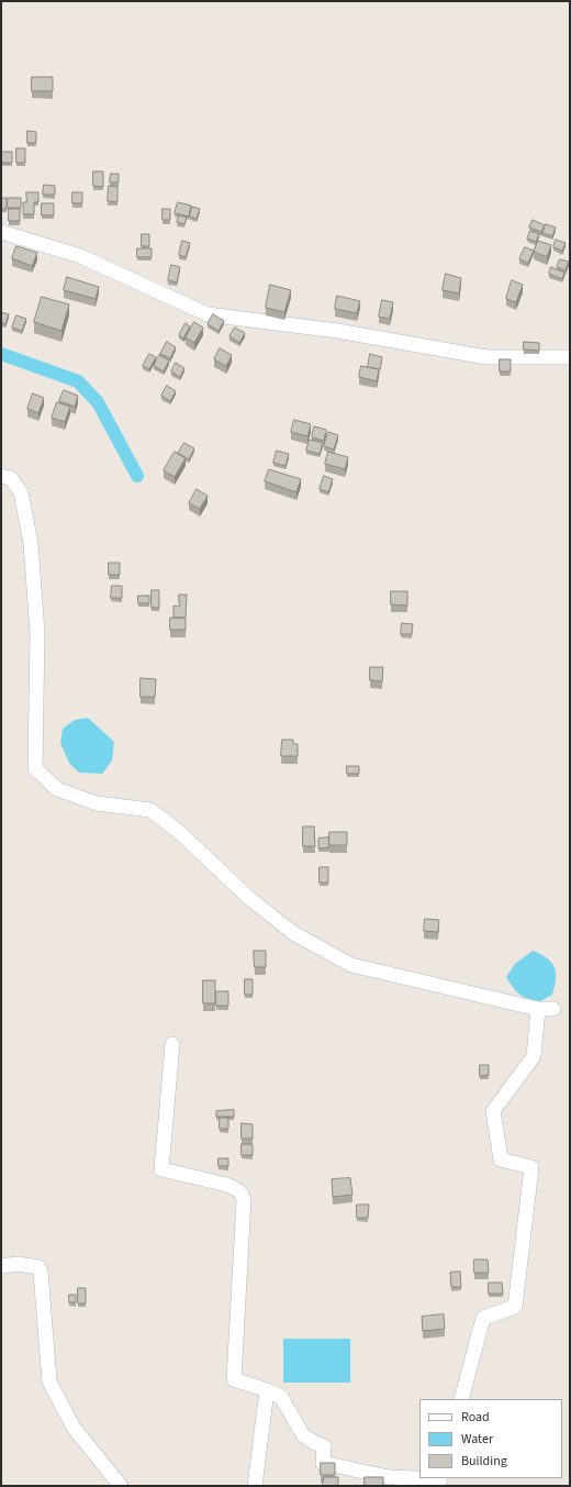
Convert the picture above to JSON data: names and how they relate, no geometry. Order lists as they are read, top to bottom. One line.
{"legend":["Road","Water","Building"]}
